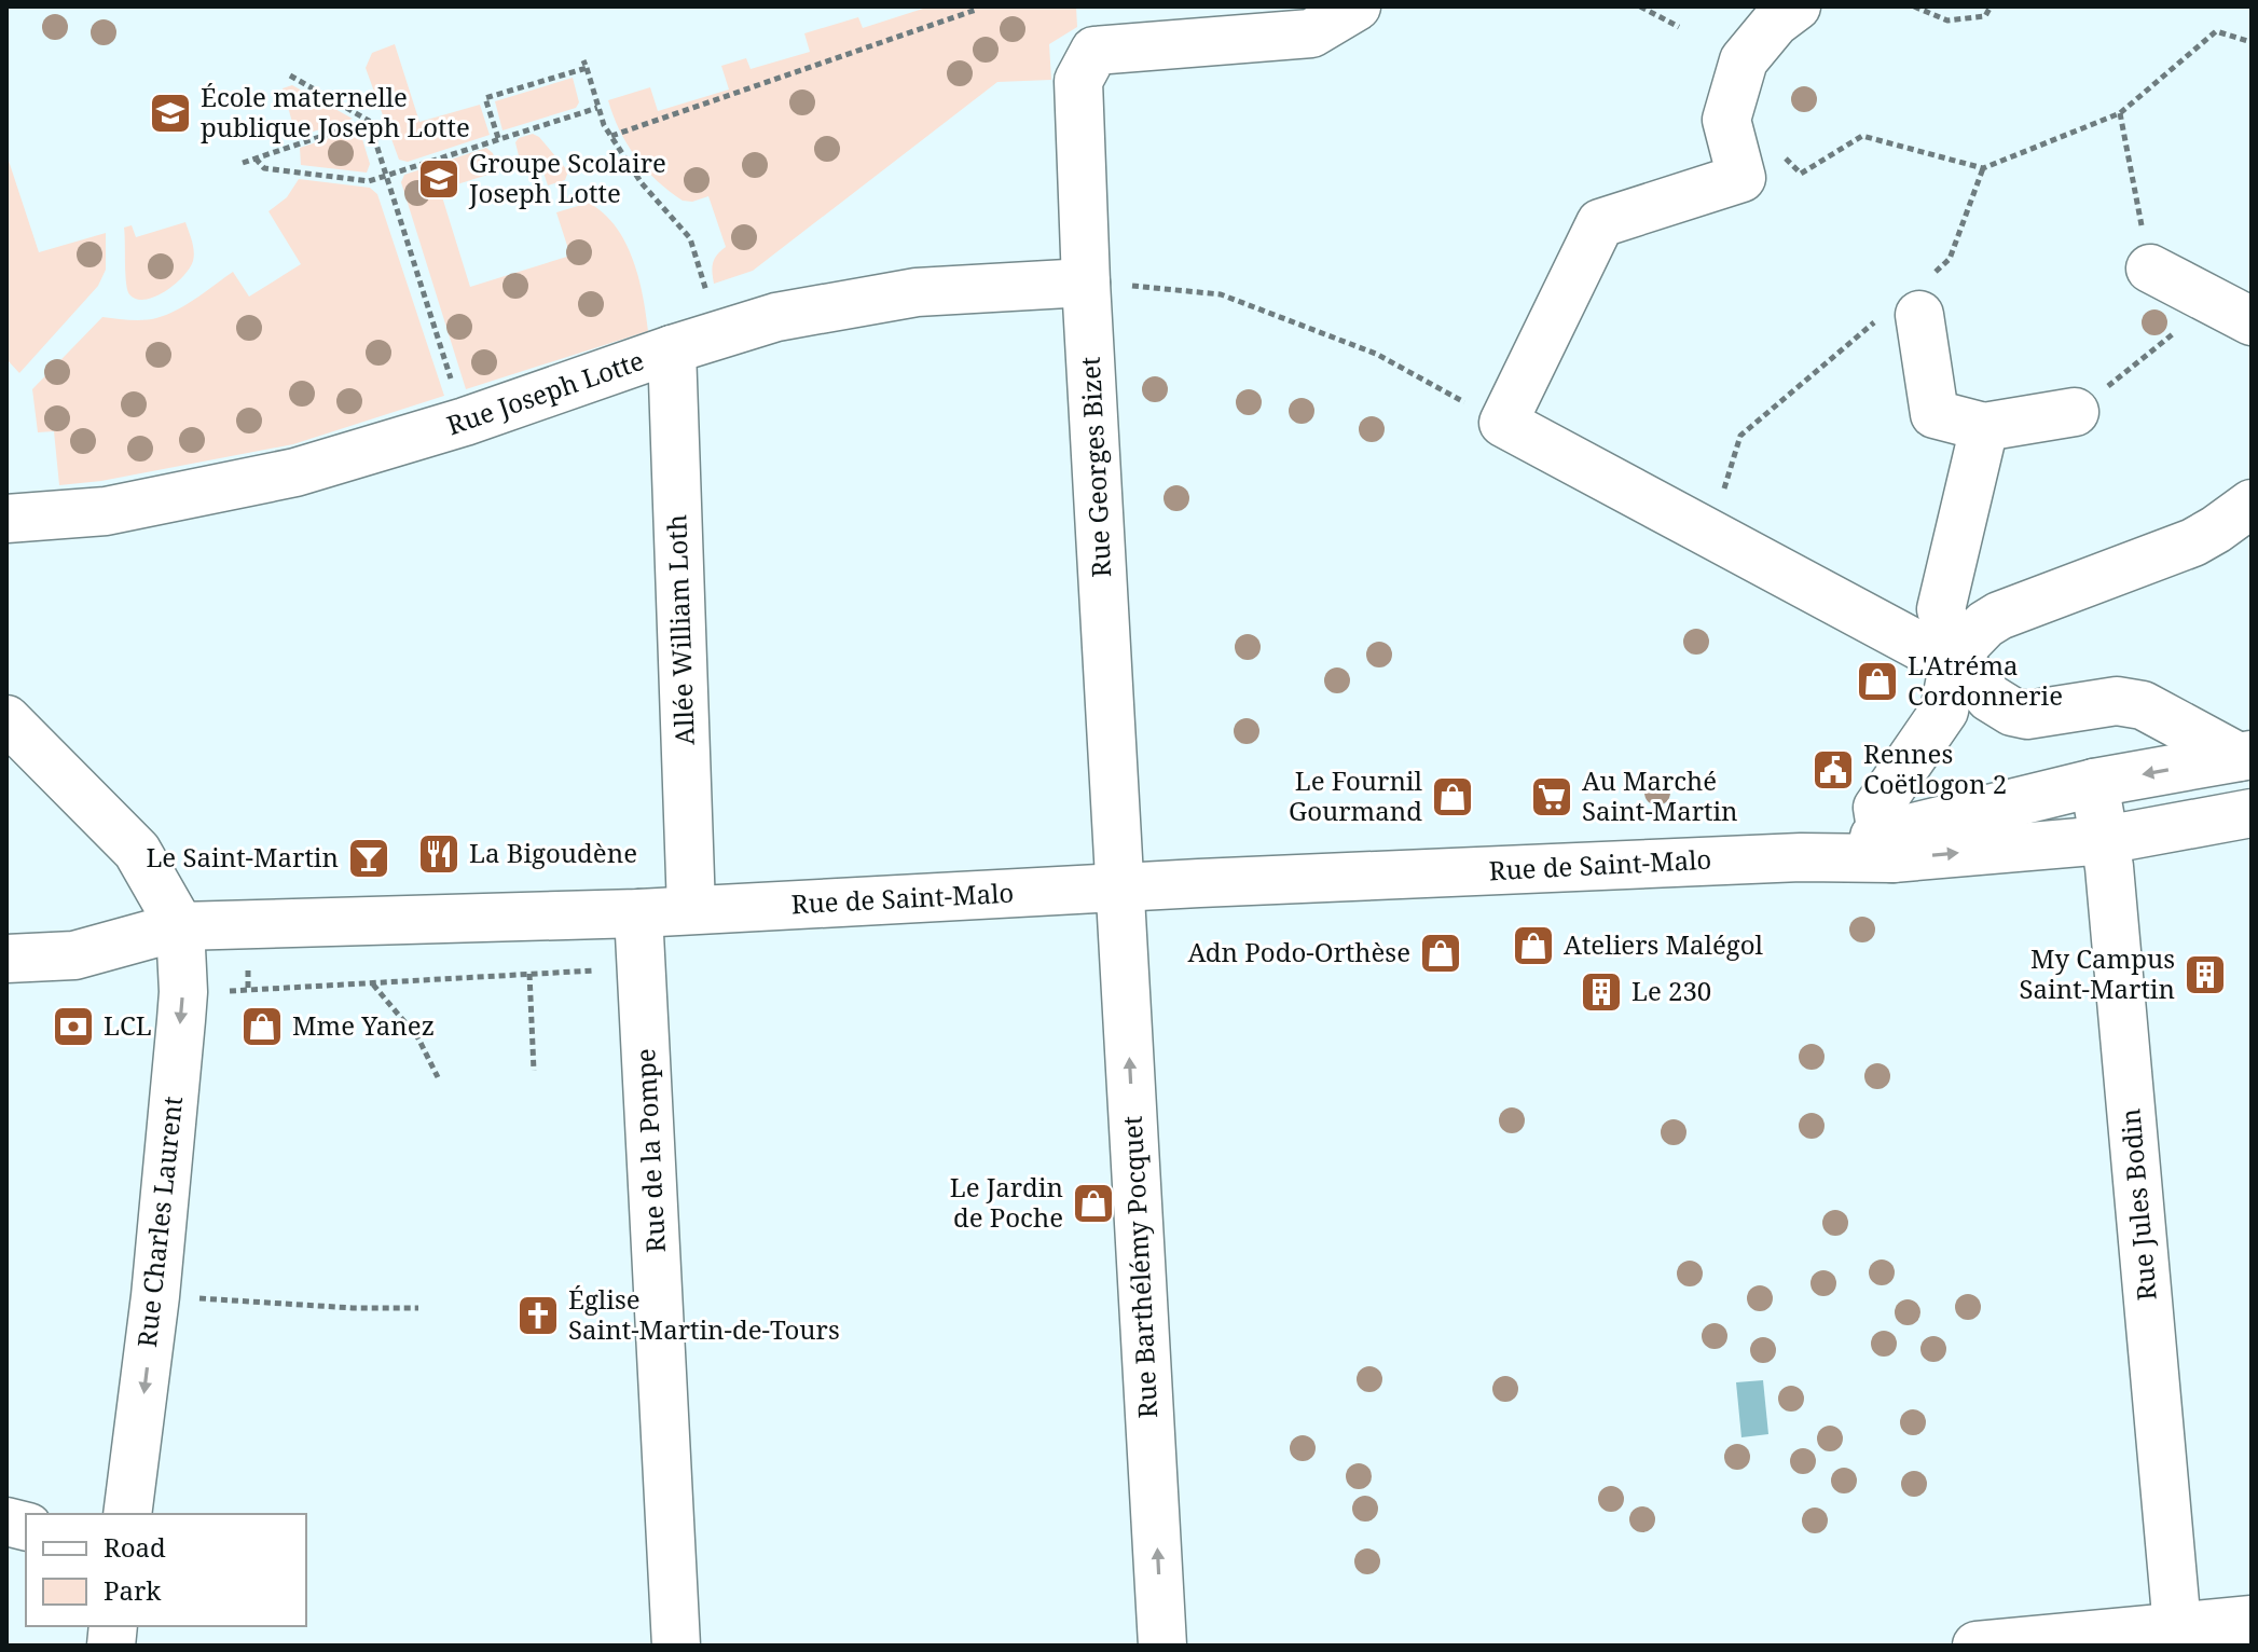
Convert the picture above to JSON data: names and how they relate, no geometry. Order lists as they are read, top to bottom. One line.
{"streets":{"street":["Rue Joseph Lotte","Rue Georges Bizet","Allée William Loth","Rue de Saint-Malo","Rue de la Pompe","Rue Jules Bodin","Rue Charles Laurent","Rue Barthélémy Pocquet"]},"crossings":[["Rue Joseph Lotte","Rue Georges Bizet"],["Rue Joseph Lotte","Allée William Loth"],["Rue Georges Bizet","Rue de Saint-Malo"],["Rue Georges Bizet","Rue Barthélémy Pocquet"],["Allée William Loth","Rue de Saint-Malo"],["Rue de Saint-Malo","Rue de la Pompe"],["Rue de Saint-Malo","Rue Jules Bodin"],["Rue de Saint-Malo","Rue Charles Laurent"],["Rue de Saint-Malo","Rue Barthélémy Pocquet"]],"one_way":["Rue Charles Laurent","Rue Barthélémy Pocquet"],"places":{"school or university":["École maternelle publique Joseph Lotte","Groupe Scolaire Joseph Lotte"],"shop":["L'Atréma Cordonnerie","Le Fournil Gourmand","Ateliers Malégol","Adn Podo-Orthèse","Mme Yanez","Le Jardin de Poche"],"public building":["Rennes Coëtlogon 2"],"supermarket":["Au Marché Saint-Martin"],"restaurant":["La Bigoudène"],"bar":["Le Saint-Martin"],"building":["My Campus Saint-Martin","Le 230"],"bank":["LCL"],"church":["Église Saint-Martin-de-Tours"]},"legend":["Road","Park"]}
